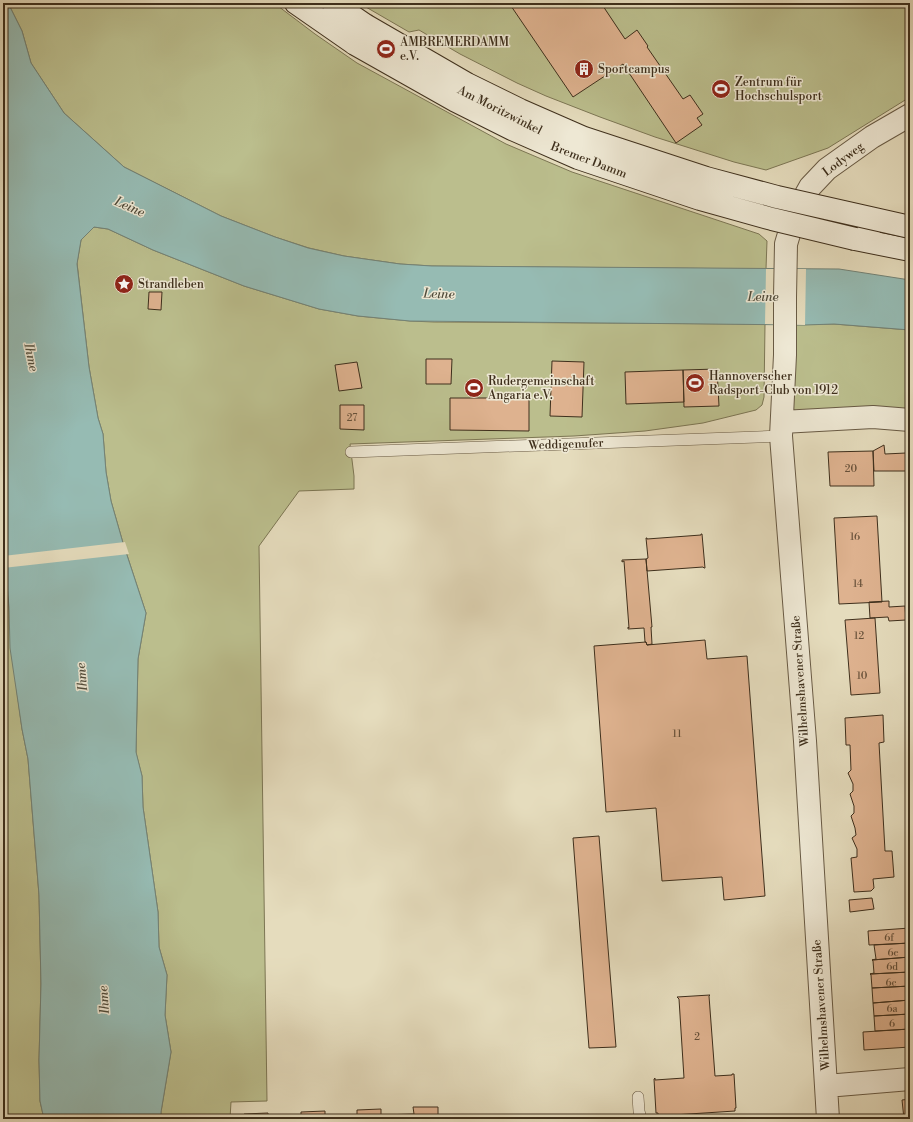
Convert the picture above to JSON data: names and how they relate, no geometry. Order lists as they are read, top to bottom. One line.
{"streets":{"street":["Am Moritzwinkel","Lodyweg","Bremer Damm","Weddigenufer","Wilhelmshavener Straße"]},"crossings":[["Am Moritzwinkel","Lodyweg"],["Am Moritzwinkel","Bremer Damm"],["Lodyweg","Wilhelmshavener Straße"],["Weddigenufer","Wilhelmshavener Straße"]],"water":["Leine","Ihme"],"places":{"sports":["AMBREMERDAMM e.V.","Zentrum für Hochschulsport","Hannoverscher Radsport-Club von 1912","Rudergemeinschaft Angaria e.V."],"building":["Sportcampus"],"place":["Strandleben"]},"house_numbers":["27","20","16","14","12","10","11","6f","6e","6d","6c","6a","6","2"]}
